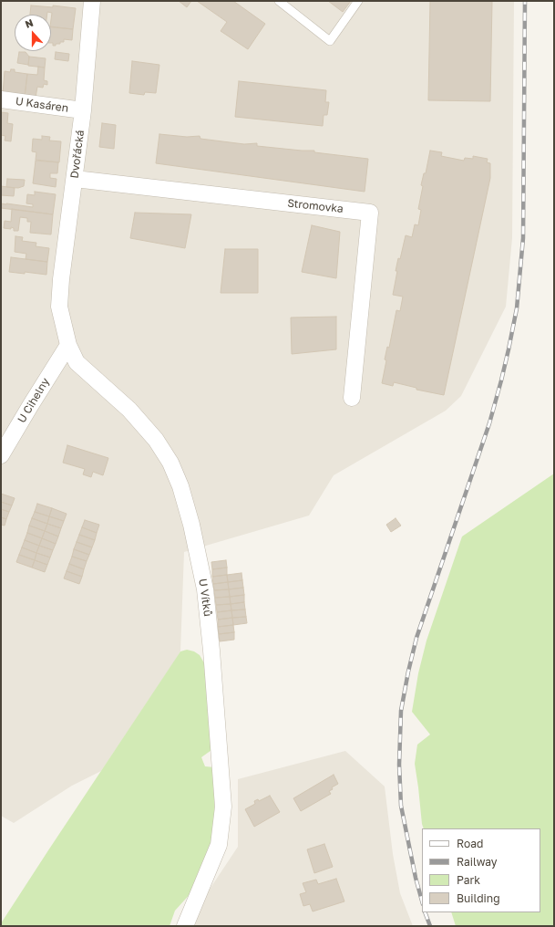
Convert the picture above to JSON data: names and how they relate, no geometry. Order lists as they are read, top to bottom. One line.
{"streets":{"street":["U Kasáren","Dvořácká","Stromovka","U Cihelny","U Vítků"]},"crossings":[["U Kasáren","Dvořácká"],["Dvořácká","Stromovka"],["Dvořácká","U Vítků"],["U Cihelny","U Vítků"]],"legend":["Road","Railway","Park","Building"],"north":"top"}
